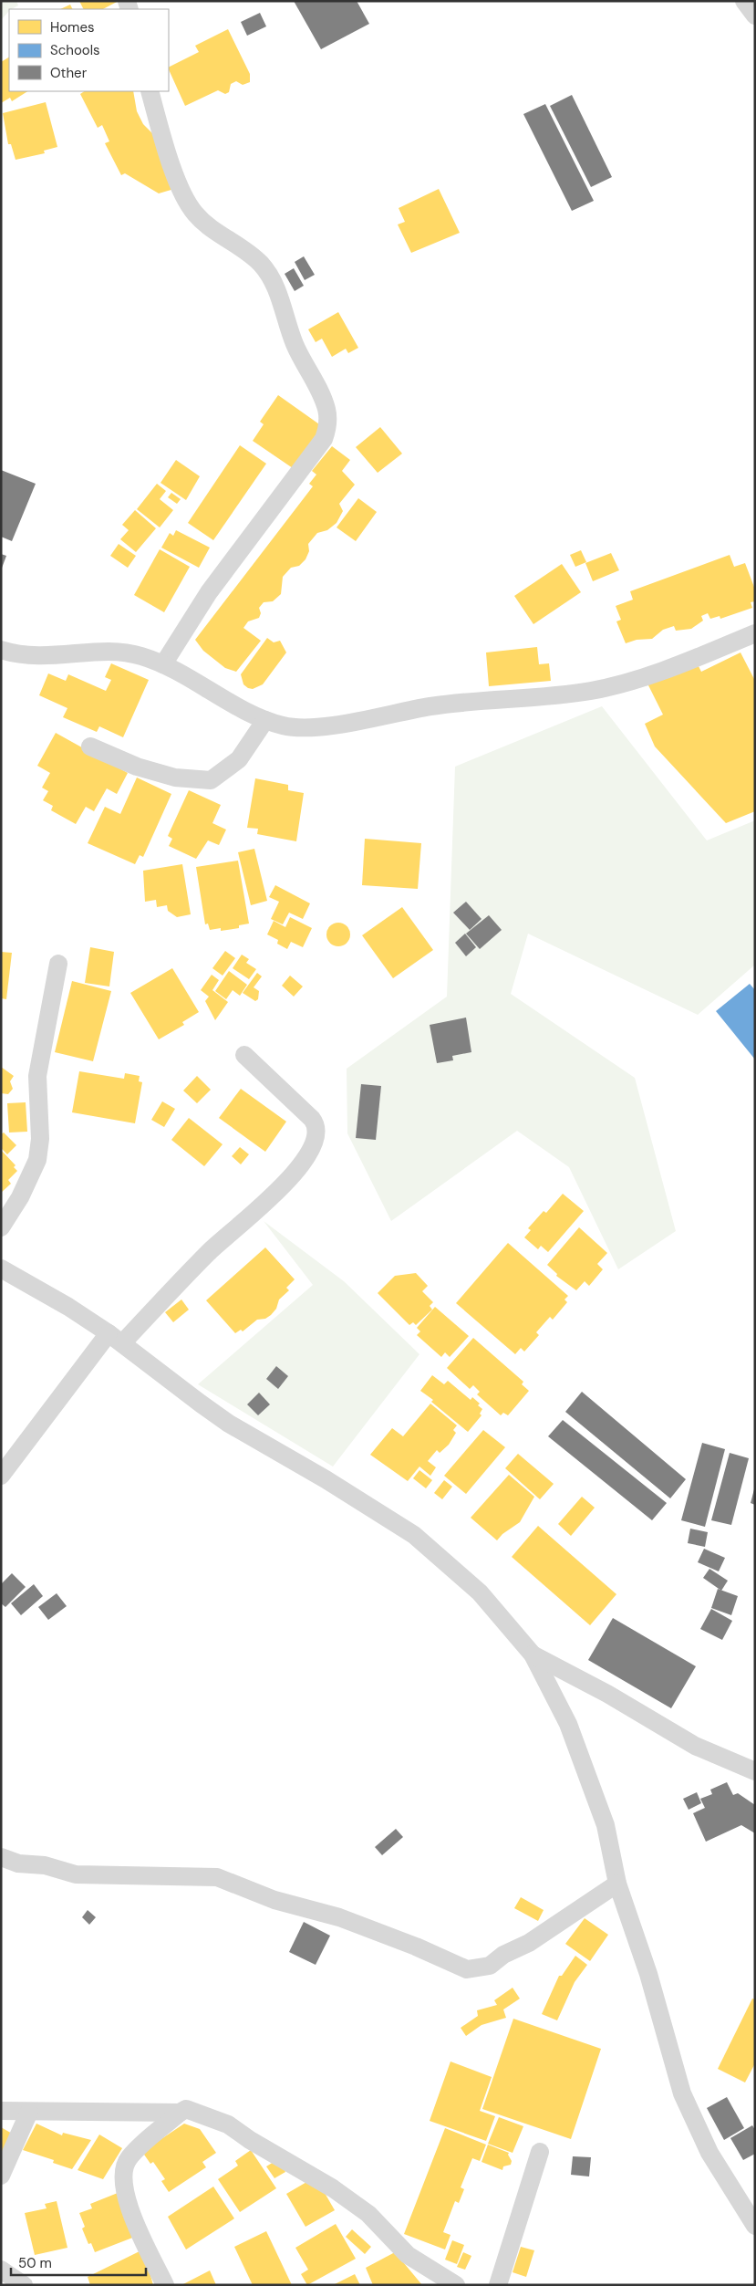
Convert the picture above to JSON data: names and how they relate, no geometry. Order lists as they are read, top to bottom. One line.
{"legend":["Homes","Schools","Other"],"scale_bar":"50 m"}
